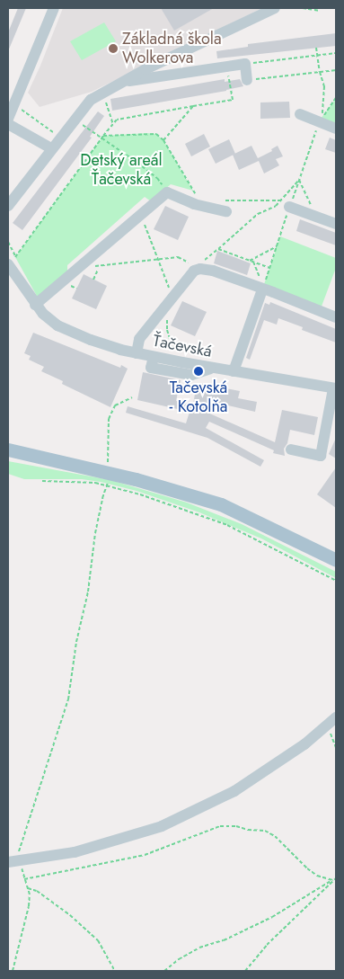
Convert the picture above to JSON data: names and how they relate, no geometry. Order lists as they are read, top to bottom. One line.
{"streets":{"street":["Ťačevská"]},"parks":["Detský areál Ťačevská"],"places":["Základná škola Wolkerova","Tačevská - Kotolňa"]}
